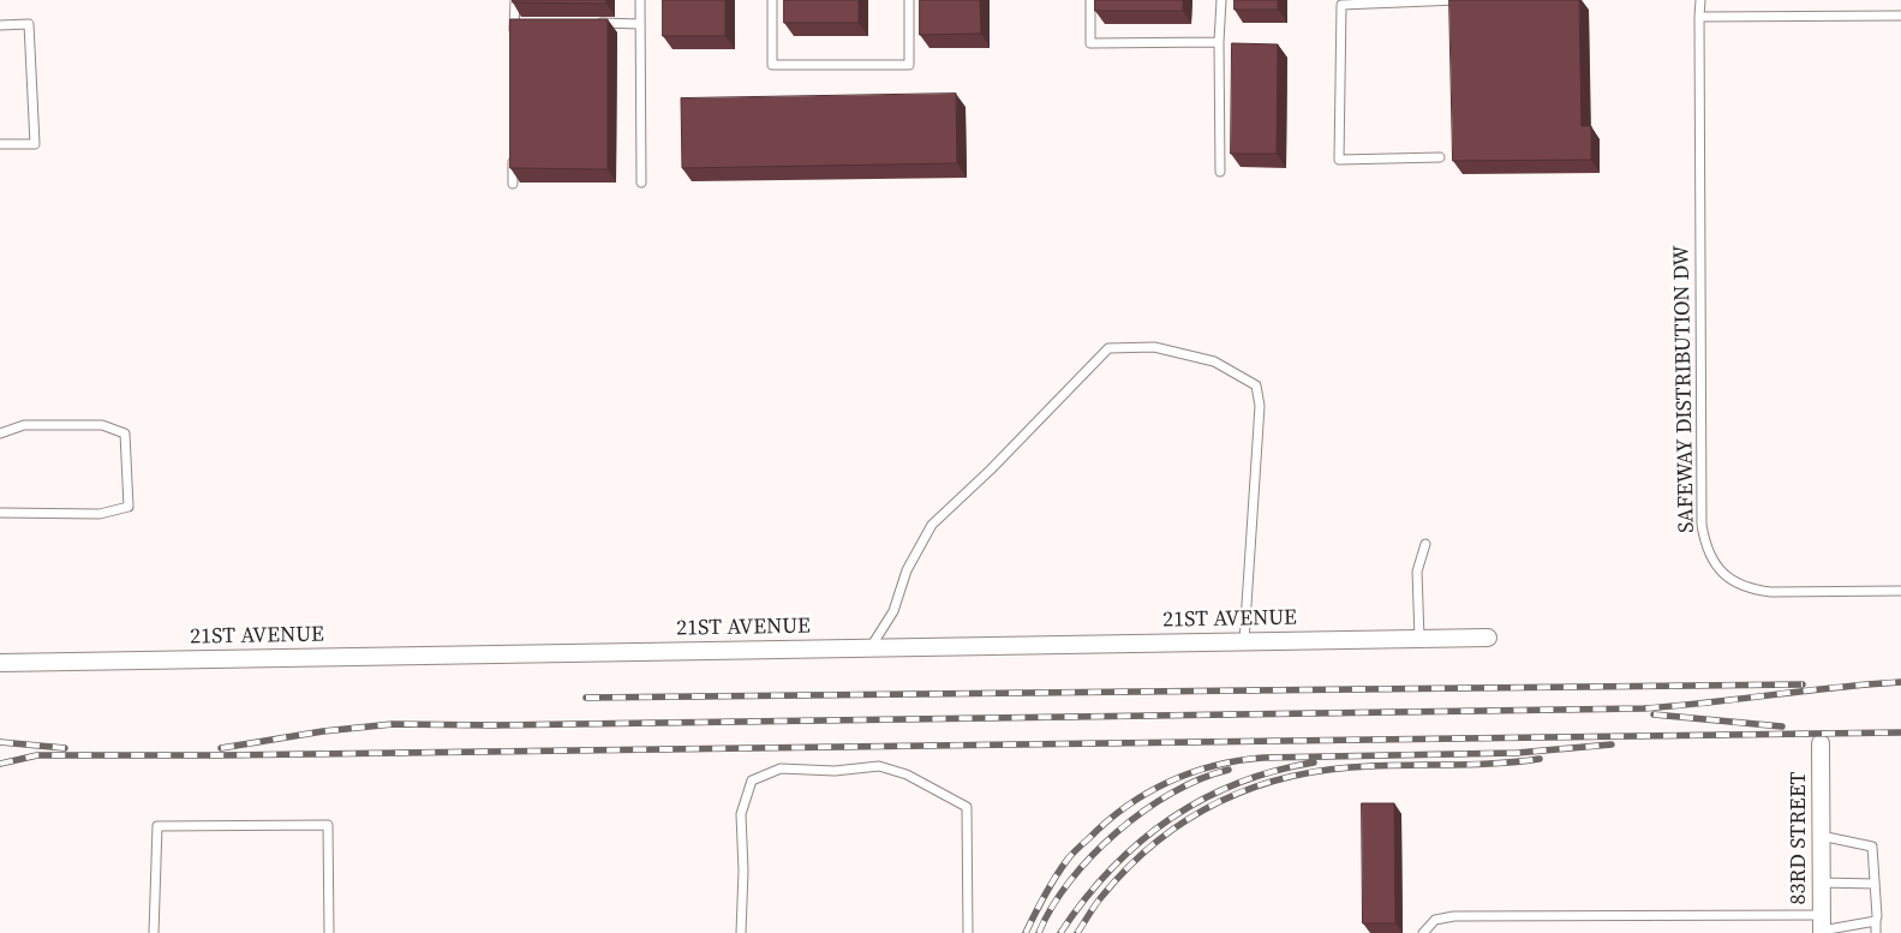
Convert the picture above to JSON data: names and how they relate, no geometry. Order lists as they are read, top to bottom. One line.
{"streets":{"street":["21ST AVENUE","83RD STREET"],"lane":["SAFEWAY DISTRIBUTION DW"]}}
